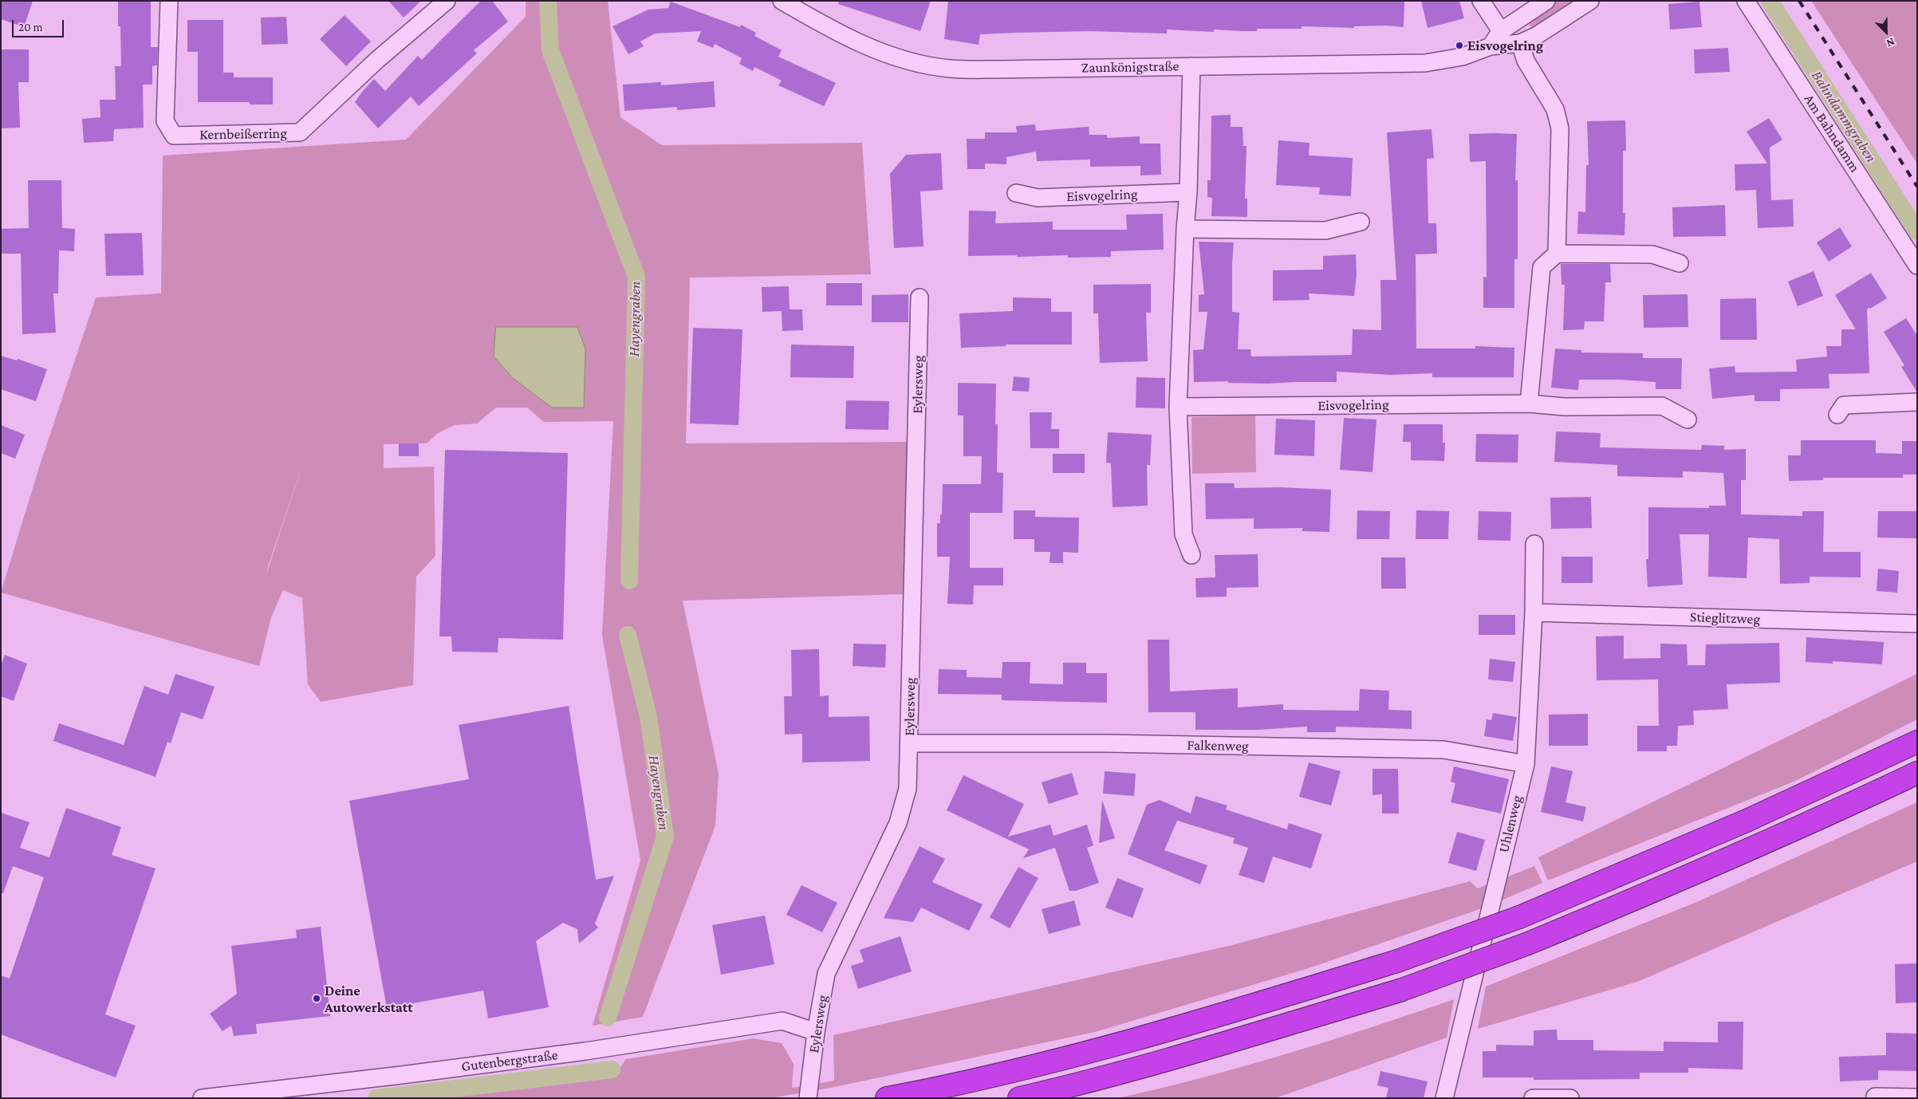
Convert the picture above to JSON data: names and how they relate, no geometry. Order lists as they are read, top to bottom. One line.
{"streets":{"street":["Zaunkönigstraße","Am Bahndamm","Kernbeißerring","Eisvogelring","Eylersweg","Stieglitzweg","Falkenweg","Uhlenweg","Gutenbergstraße"]},"crossings":[["Eylersweg","Falkenweg"],["Eylersweg","Gutenbergstraße"],["Stieglitzweg","Uhlenweg"],["Falkenweg","Uhlenweg"]],"water":["Bahndammgraben","Hayengraben"],"places":["Eisvogelring","Deine Autowerkstatt"],"scale_bar":"20 m","north":"bottom right"}
